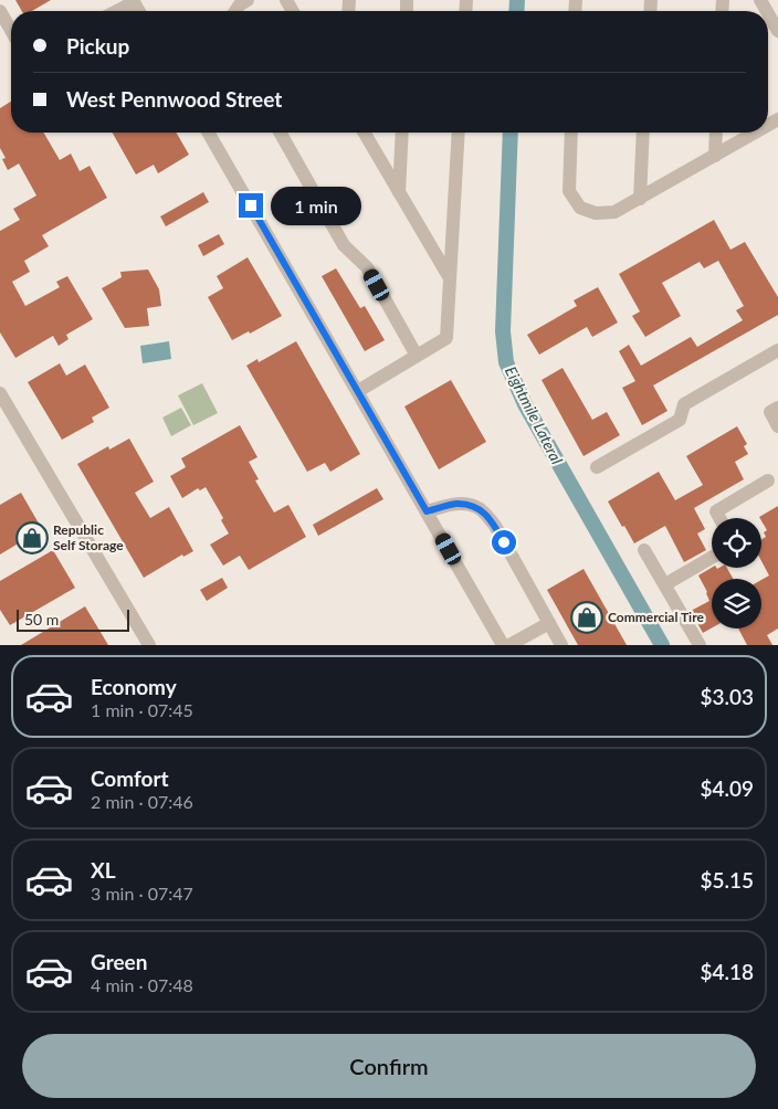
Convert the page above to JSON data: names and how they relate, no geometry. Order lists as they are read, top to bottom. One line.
{"water":["Eightmile Lateral"],"places":{"shop":["Republic Self Storage","Commercial Tire"]},"scale_bar":"50 m","page":{"banner":["Pickup","West Pennwood Street"],"bubble":"1 min","scale":"50 m","list":[{"name":"Economy","note":"1 min · 07:45","value":"$3.03"},{"name":"Comfort","note":"2 min · 07:46","value":"$4.09"},{"name":"XL","note":"3 min · 07:47","value":"$5.15"},{"name":"Green","note":"4 min · 07:48","value":"$4.18"}],"buttons":"Confirm"}}
